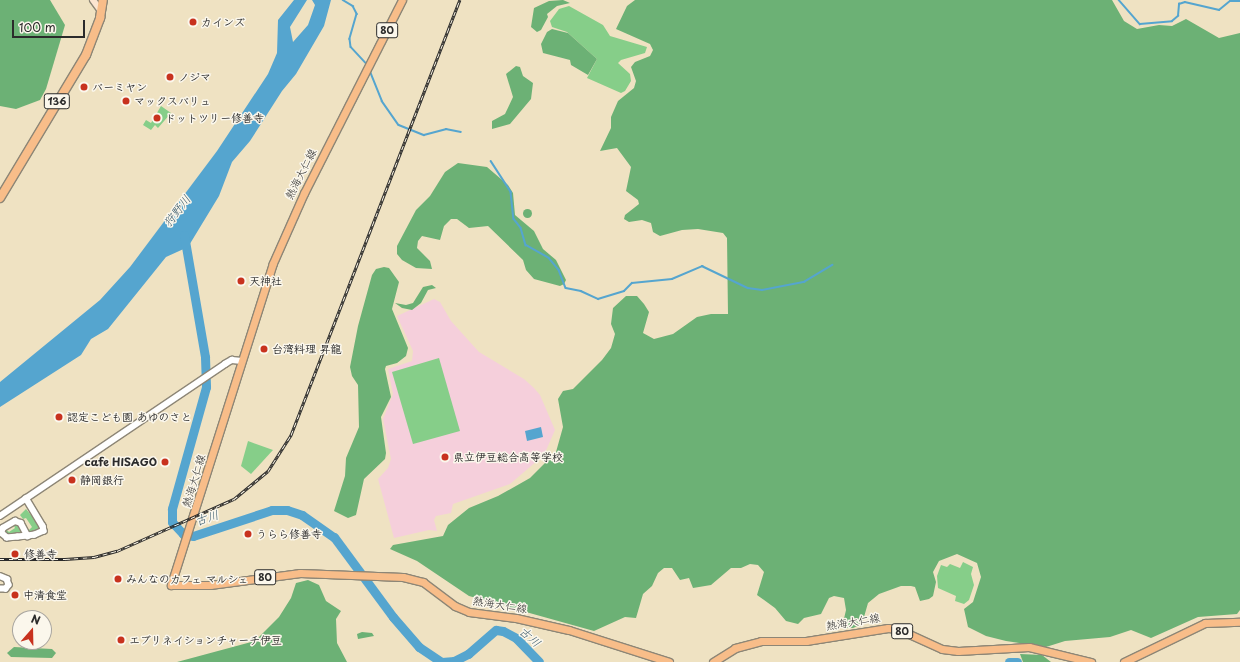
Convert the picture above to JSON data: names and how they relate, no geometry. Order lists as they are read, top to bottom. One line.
{"streets":{"highway":["136"],"main road":["80","熱海大仁線"]},"water":["狩野川","古川"],"places":["カインズ","ノジマ","バーミヤン","マックスバリュ","ドットツリー修善寺","天神社","台湾料理 昇龍","認定こども園 あゆのさと","県立伊豆総合高等学校","cafe HISAGO","静岡銀行","うらら修善寺","修善寺","みんなのカフェ マルシェ","中清食堂","エブリネイションチャーチ伊豆"],"scale_bar":"100 m","north":"top"}
